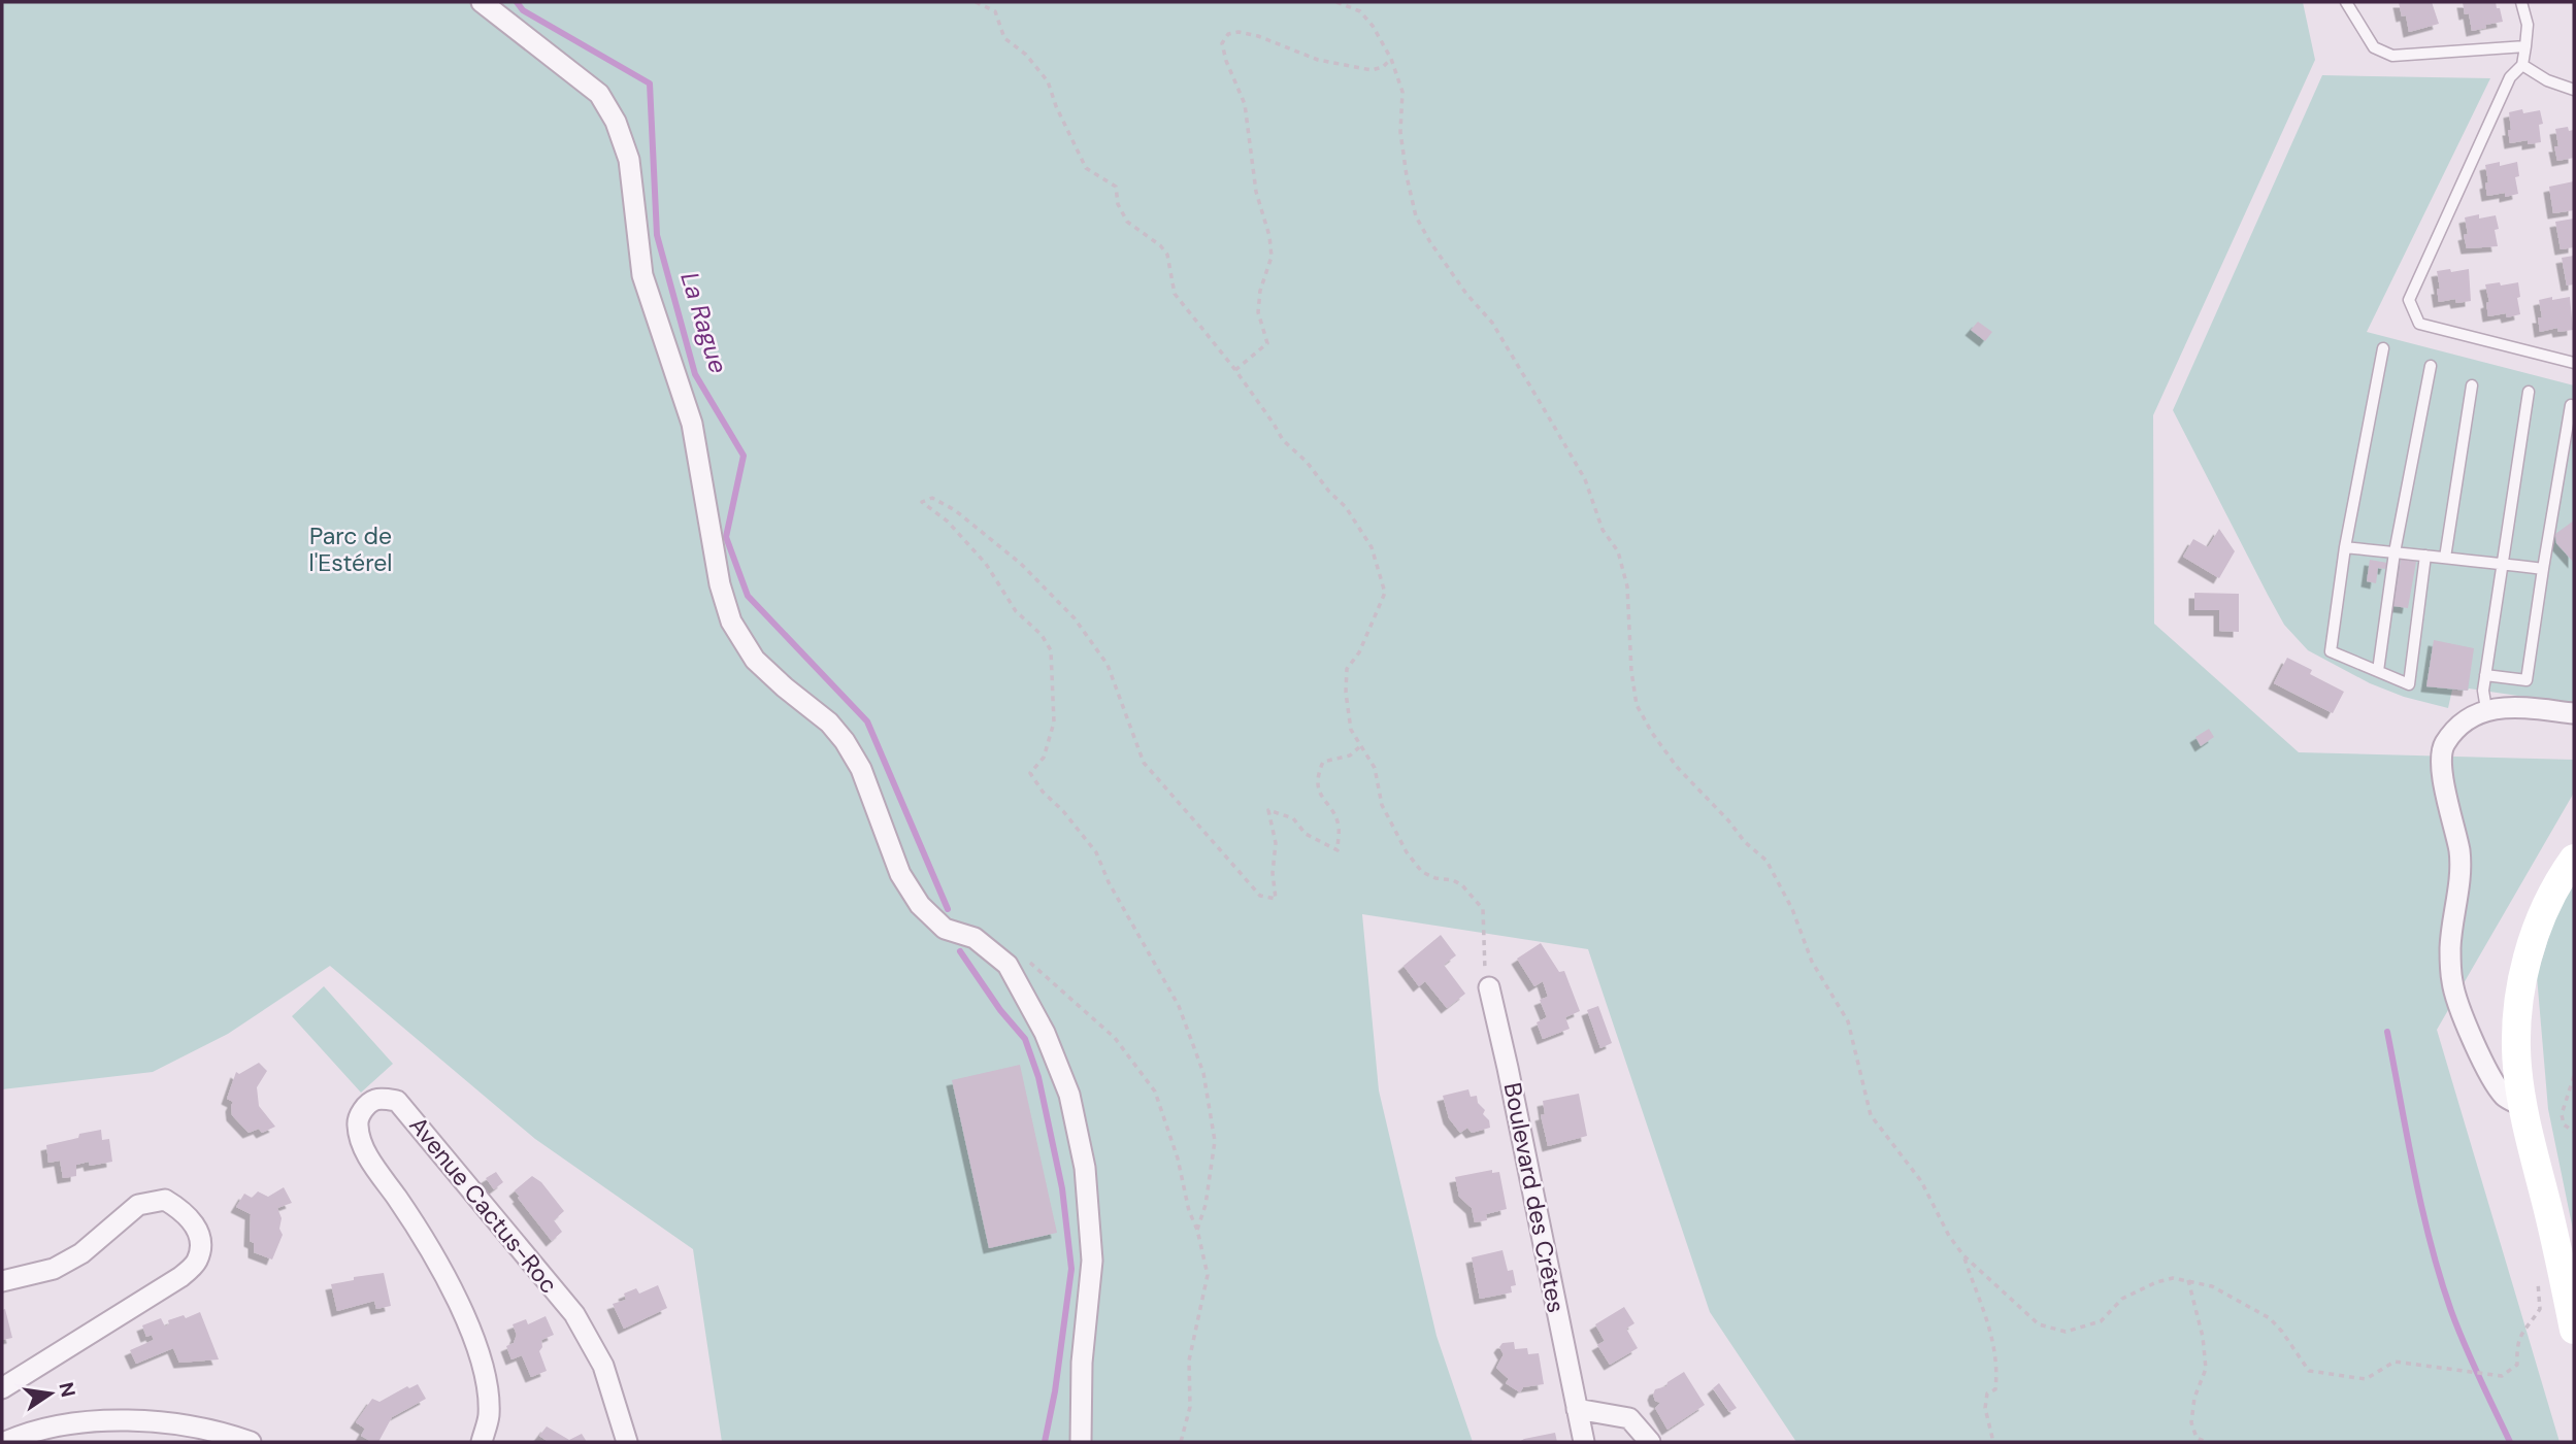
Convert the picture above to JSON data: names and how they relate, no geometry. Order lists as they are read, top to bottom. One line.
{"streets":{"street":["Boulevard des Crêtes","Avenue Cactus-Roc"]},"water":["La Rague"],"parks":["Parc de l'Estérel"],"north":"right"}
